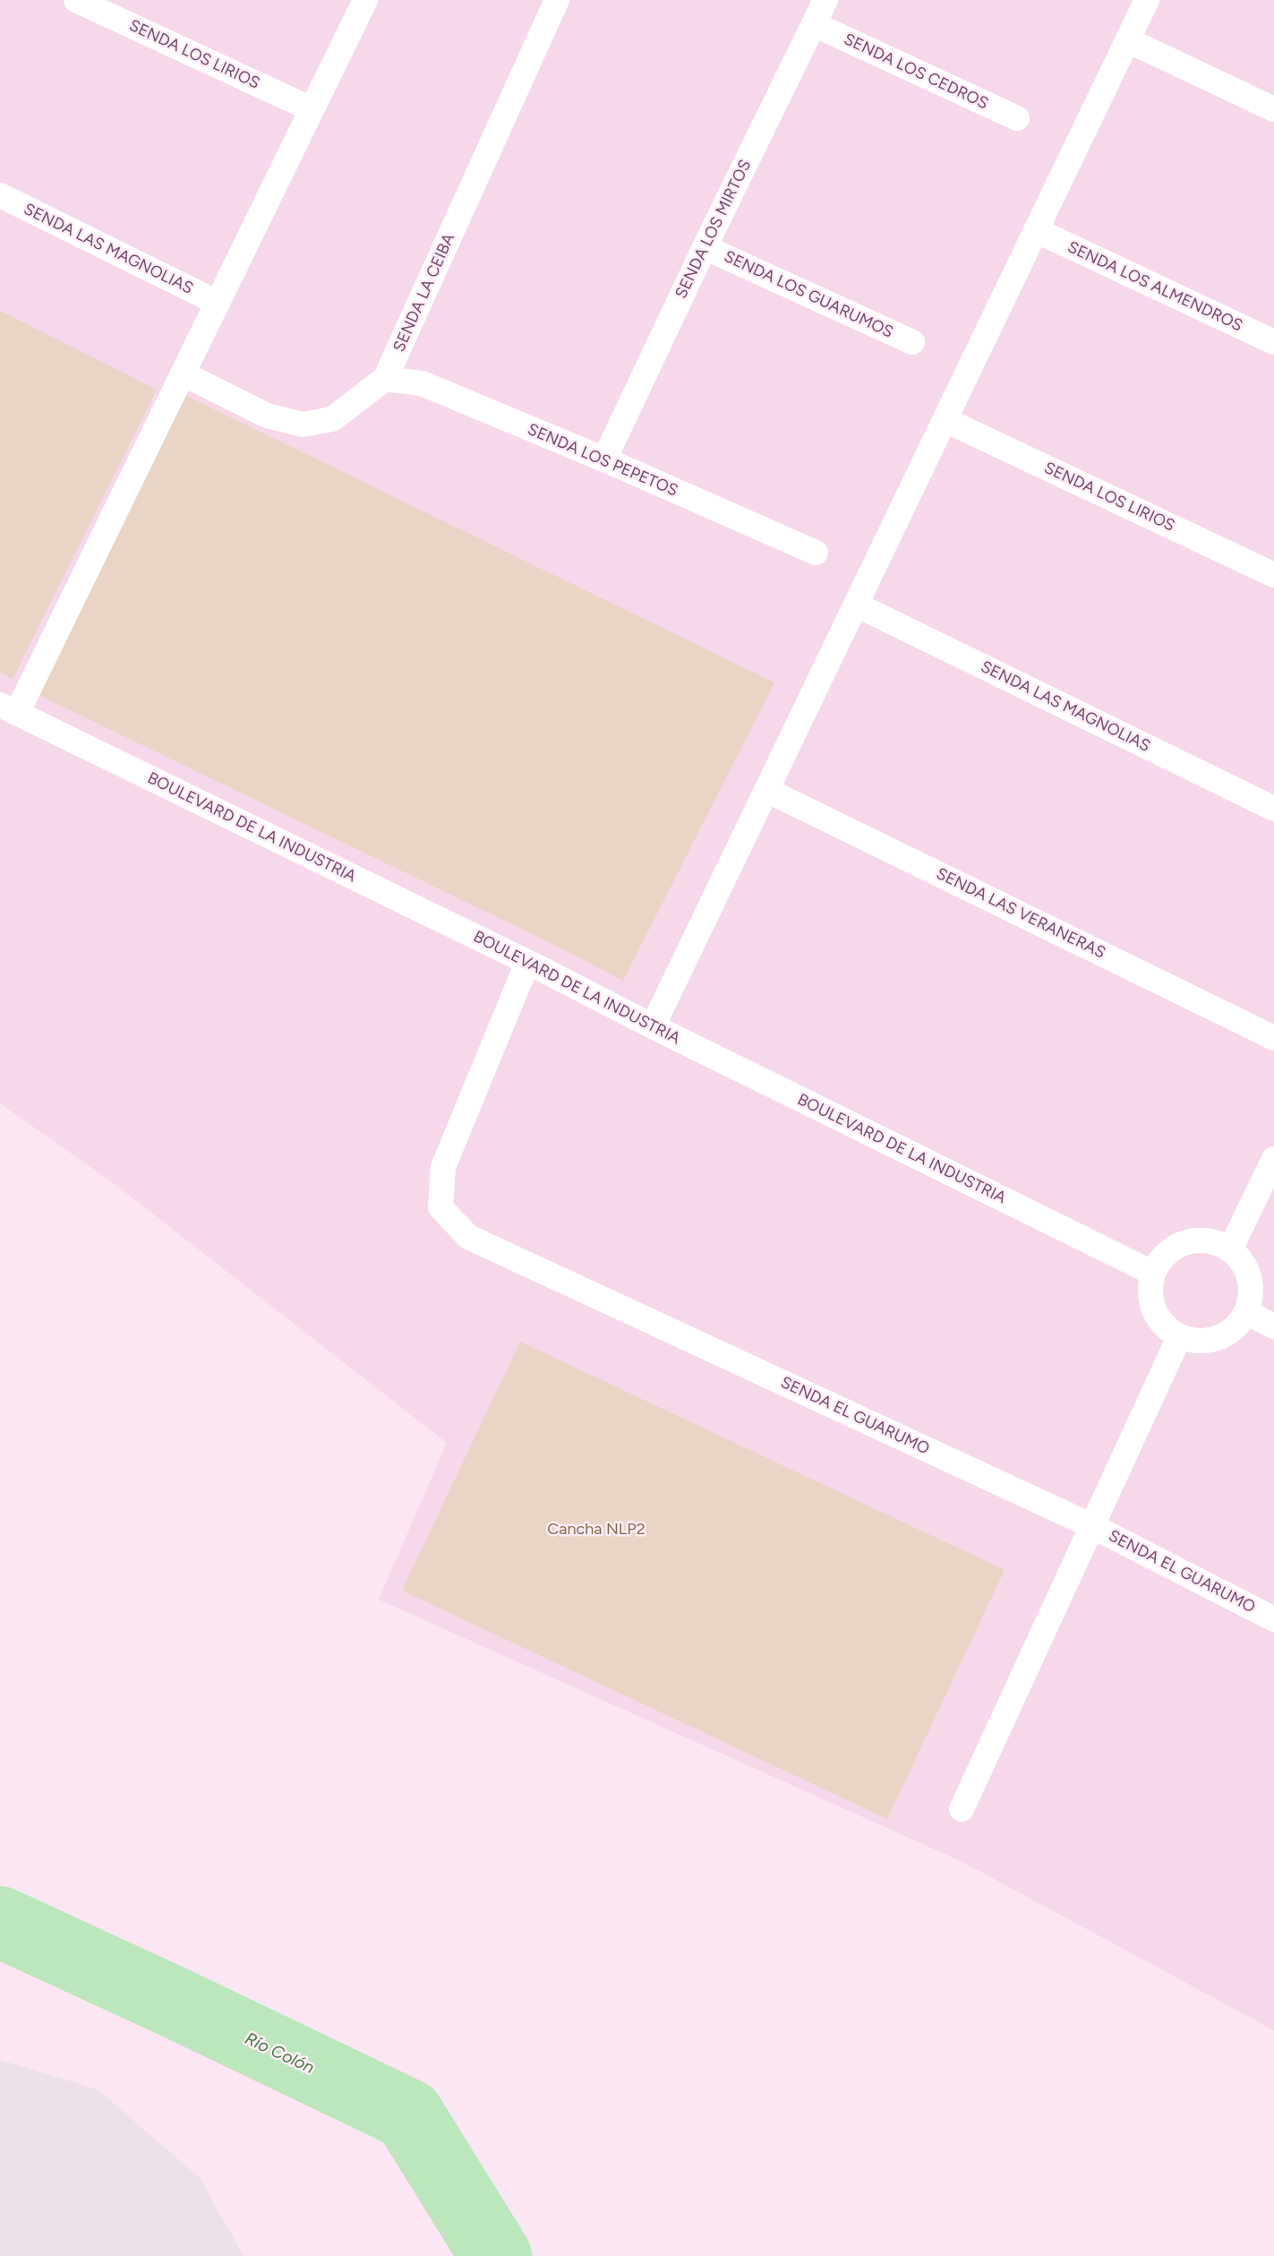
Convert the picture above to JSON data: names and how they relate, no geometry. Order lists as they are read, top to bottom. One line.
{"streets":{"street":["SENDA LOS LIRIOS","SENDA LOS CEDROS","SENDA LOS MIRTOS","SENDA LAS MAGNOLIAS","SENDA LOS ALMENDROS","SENDA LA CEIBA","SENDA LOS GUARUMOS","SENDA LOS PEPETOS","BOULEVARD DE LA INDUSTRIA","SENDA LAS VERANERAS","SENDA EL GUARUMO"]},"crossings":[["SENDA LOS CEDROS","SENDA LOS MIRTOS"],["SENDA LOS MIRTOS","SENDA LOS GUARUMOS"],["SENDA LOS MIRTOS","SENDA LOS PEPETOS"],["SENDA LA CEIBA","SENDA LOS PEPETOS"],["BOULEVARD DE LA INDUSTRIA","SENDA EL GUARUMO"]],"water":["Río Colón"],"parks":["Cancha NLP2"]}
